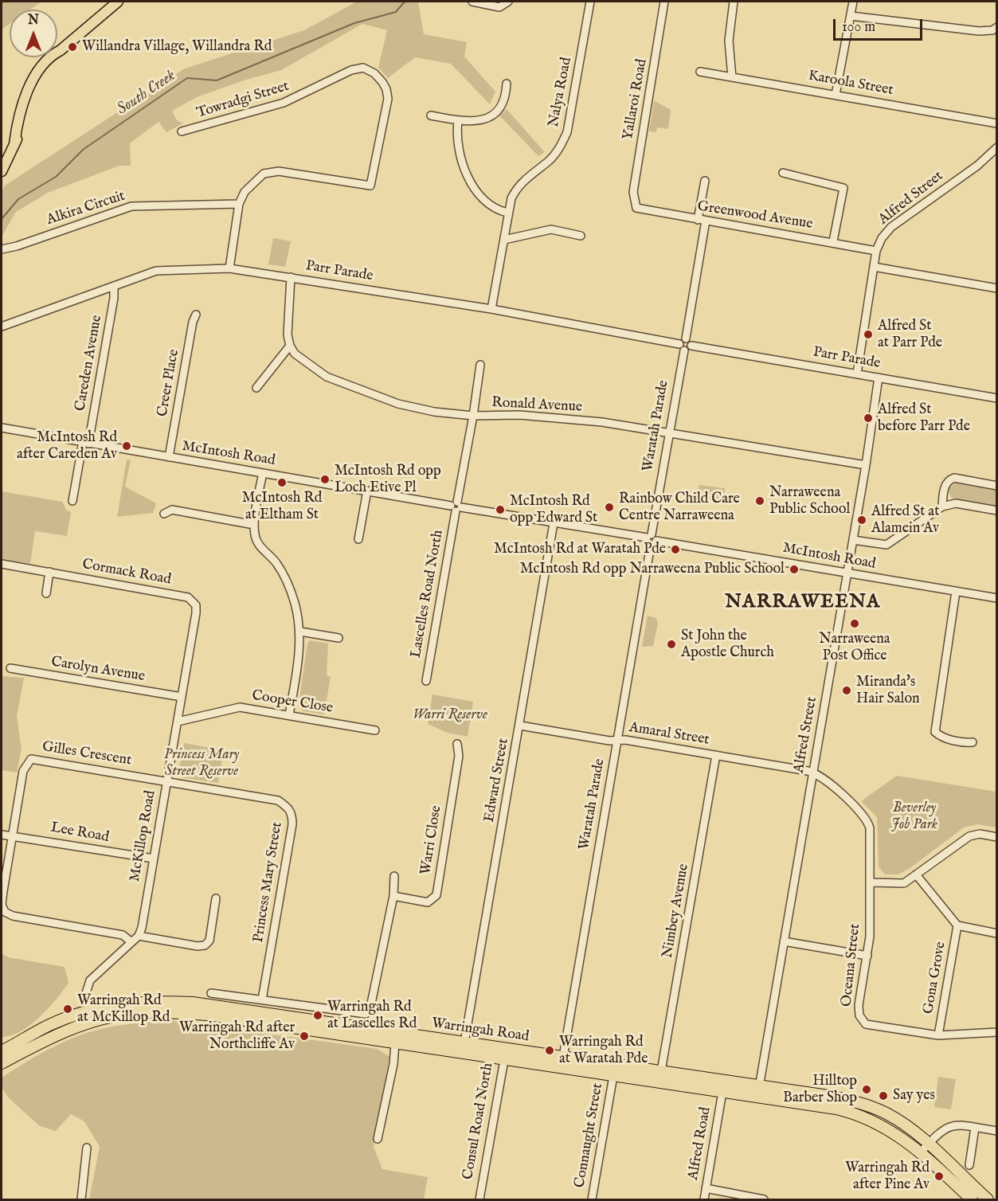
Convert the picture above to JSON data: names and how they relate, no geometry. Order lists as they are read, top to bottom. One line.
{"streets":{"highway":["Warringah Road","Consul Road North"],"street":["Karoola Street","Nalya Road","Yallaroi Road","Towradgi Street","Alfred Street","Alkira Circuit","Greenwood Avenue","Parr Parade","Careden Avenue","Creer Place","Ronald Avenue","Waratah Parade","McIntosh Road","Cormack Road","Lascelles Road North","Carolyn Avenue","Cooper Close","Amaral Street","Gilles Crescent","Edward Street","Lee Road","McKillop Road","Warri Close","Princess Mary Street","Nimbey Avenue","Oceana Street","Gona Grove","Connaught Street","Alfred Road"]},"crossings":[["Nalya Road","Parr Parade"],["Yallaroi Road","Greenwood Avenue"],["Towradgi Street","Alkira Circuit"],["Towradgi Street","Parr Parade"],["Alfred Street","Greenwood Avenue"],["Alfred Street","Parr Parade"],["Alfred Street","Ronald Avenue"],["Alfred Street","McIntosh Road"],["Alfred Street","Amaral Street"],["Alfred Street","Oceana Street"],["Alfred Street","Warringah Road"],["Parr Parade","Careden Avenue"],["Parr Parade","Waratah Parade"],["Careden Avenue","McIntosh Road"],["Creer Place","McIntosh Road"],["Ronald Avenue","Waratah Parade"],["Ronald Avenue","Lascelles Road North"],["Waratah Parade","McIntosh Road"],["Waratah Parade","Amaral Street"],["Waratah Parade","Warringah Road"],["McIntosh Road","Lascelles Road North"],["McIntosh Road","Edward Street"],["Cormack Road","McKillop Road"],["Carolyn Avenue","McKillop Road"],["Cooper Close","McKillop Road"],["Amaral Street","Edward Street"],["Amaral Street","Nimbey Avenue"],["Amaral Street","Oceana Street"],["Gilles Crescent","Lee Road"],["Gilles Crescent","McKillop Road"],["Gilles Crescent","Princess Mary Street"],["Edward Street","Warringah Road"],["Lee Road","McKillop Road"],["McKillop Road","Princess Mary Street"],["Nimbey Avenue","Warringah Road"],["Oceana Street","Gona Grove"],["Warringah Road","Consul Road North"],["Warringah Road","Connaught Street"],["Warringah Road","Alfred Road"]],"districts":["NARRAWEENA"],"water":["South Creek"],"parks":["Warri Reserve","Princess Mary Street Reserve","Beverley Job Park"],"places":["Willandra Village, Willandra Rd","Alfred St at Parr Pde","Alfred St before Parr Pde","McIntosh Rd after Careden Av","McIntosh Rd opp Loch Etive Pl","McIntosh Rd at Eltham St","Narraweena Public School","Rainbow Child Care Centre Narraweena","McIntosh Rd opp Edward St","Alfred St at Alamein Av","McIntosh Rd at Waratah Pde","McIntosh Rd opp Narraweena Public School","Narraweena Post Office","St John the Apostle Church","Miranda's Hair Salon","Warringah Rd at McKillop Rd","Warringah Rd at Lascelles Rd","Warringah Rd after Northcliffe Av","Warringah Rd at Waratah Pde","Hilltop Barber Shop","Say yes","Warringah Rd after Pine Av"],"scale_bar":"100 m","north":"top"}
